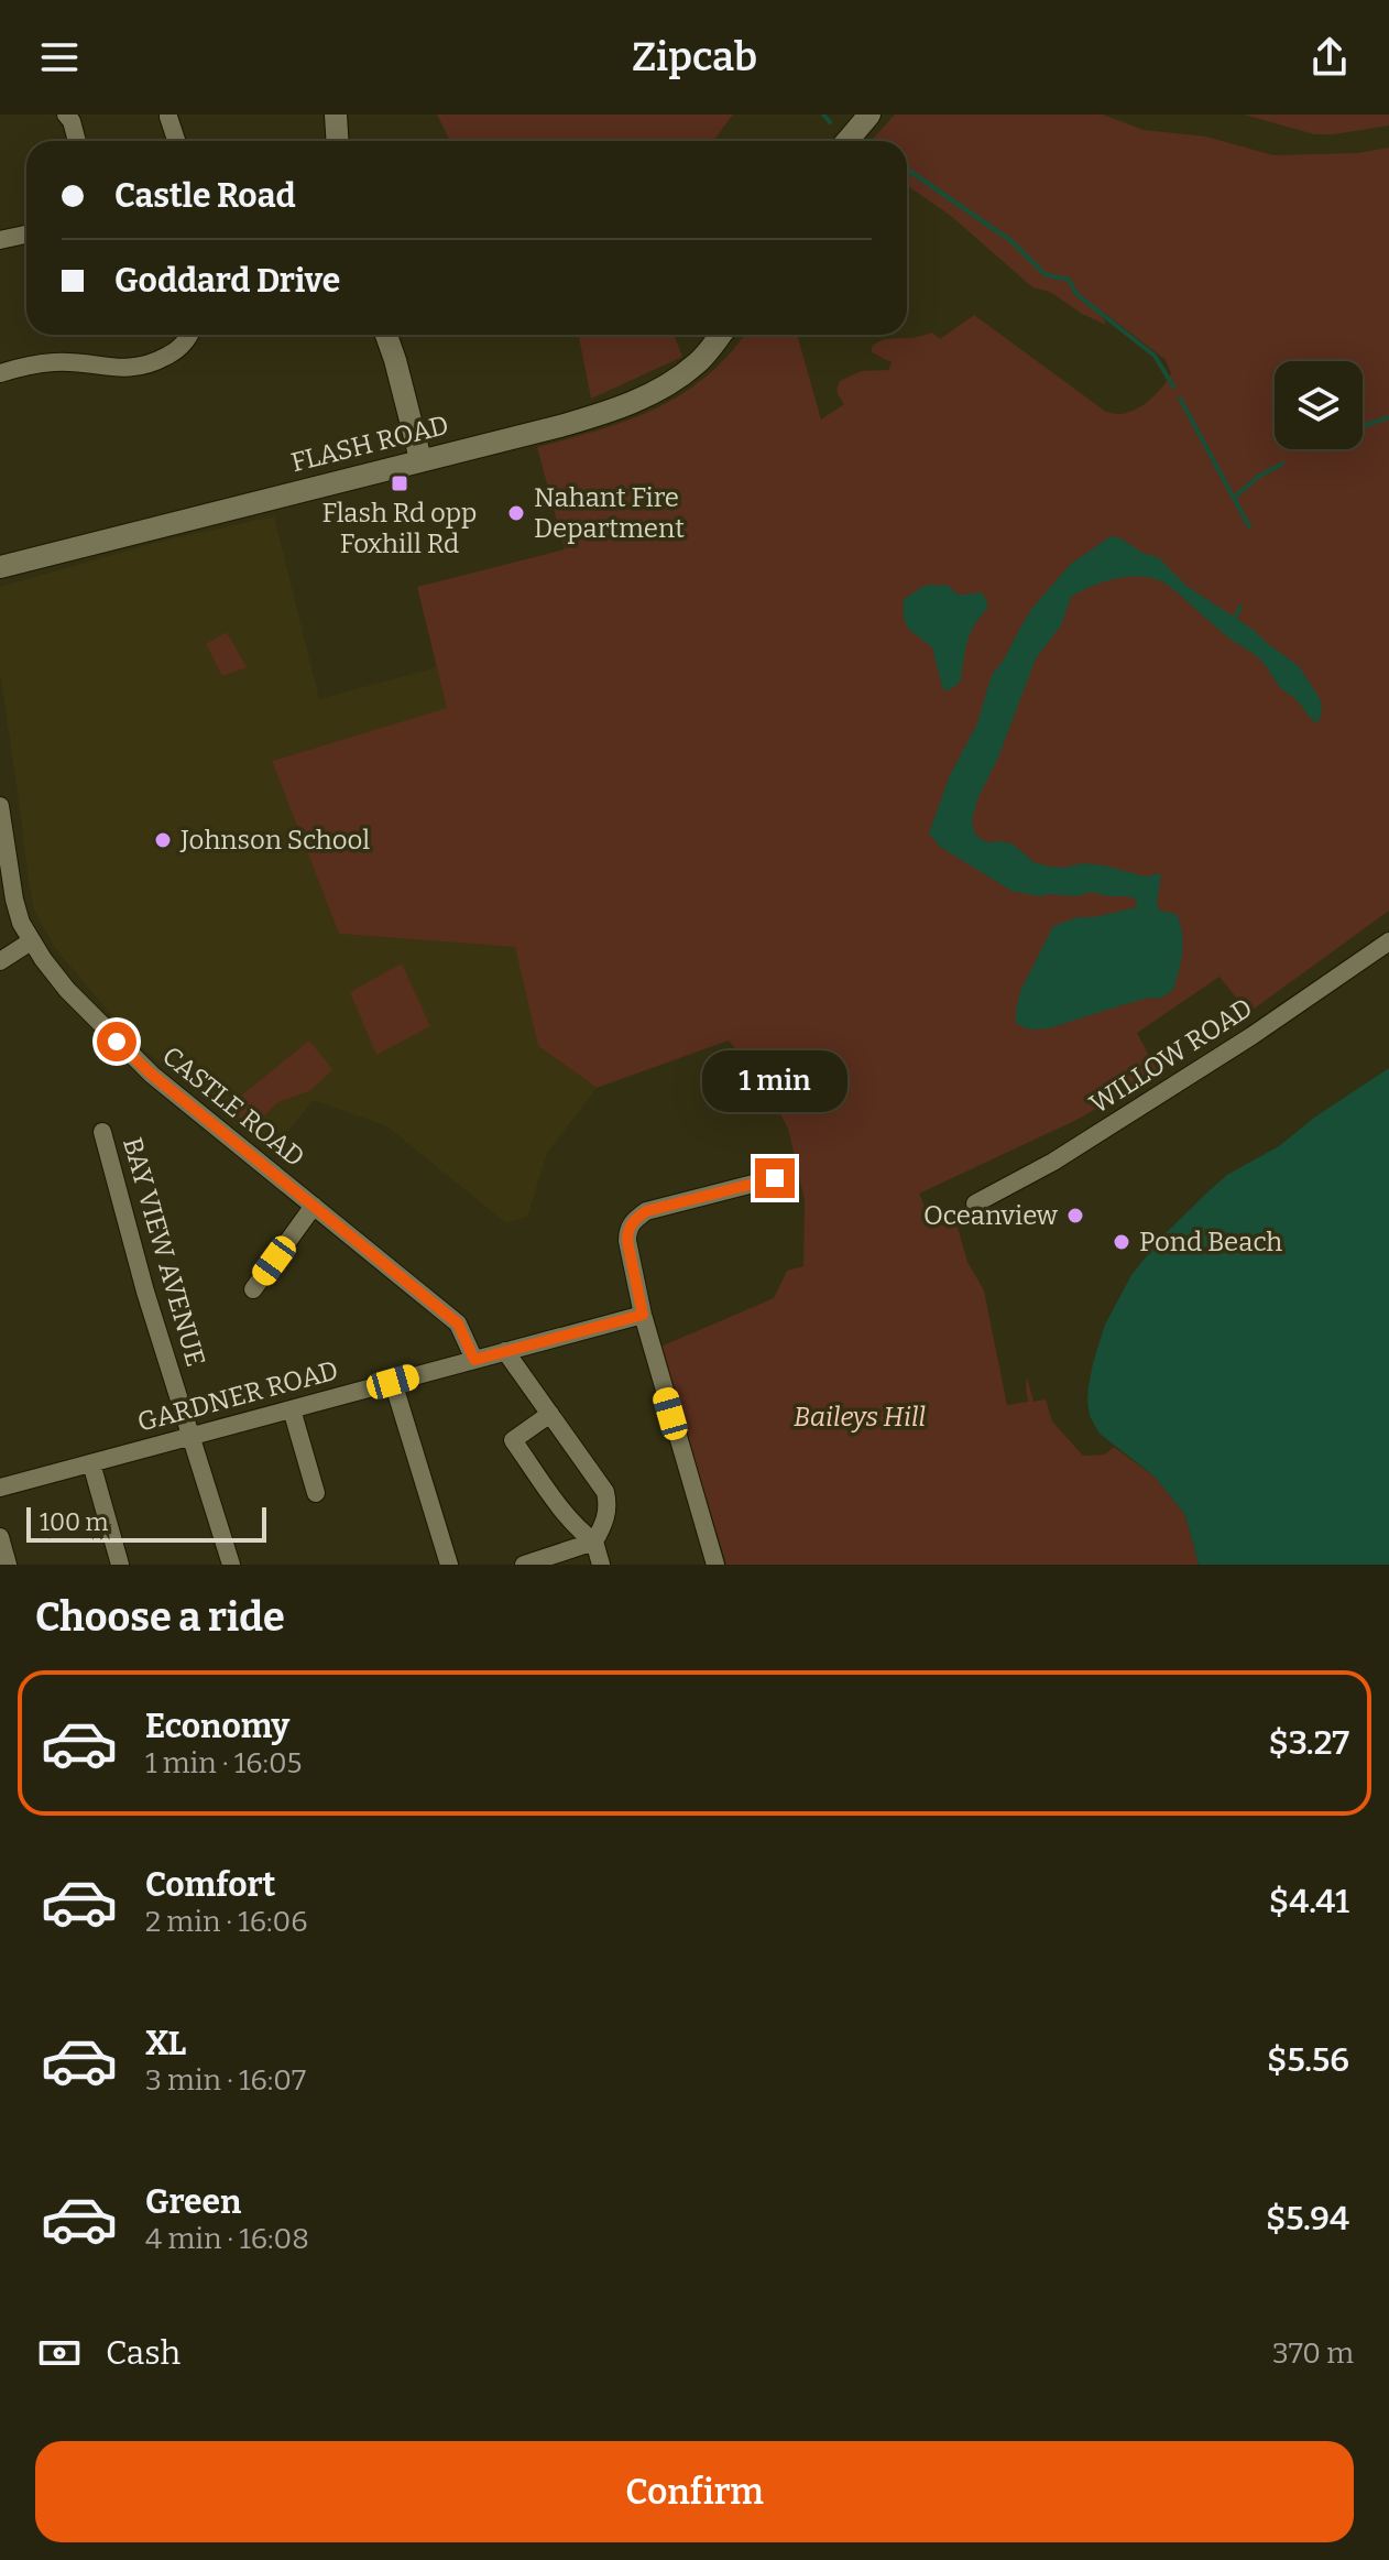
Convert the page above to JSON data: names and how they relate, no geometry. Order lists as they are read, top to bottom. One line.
{"streets":{"main road":["FLASH ROAD"],"street":["WILLOW ROAD","CASTLE ROAD","BAY VIEW AVENUE","GARDNER ROAD"]},"crossings":[["CASTLE ROAD","GARDNER ROAD"],["BAY VIEW AVENUE","GARDNER ROAD"]],"parks":["Baileys Hill"],"places":{"transit":["Flash Rd opp Foxhill Rd"],"other":["Nahant Fire Department","Johnson School","Oceanview","Pond Beach"]},"scale_bar":"100 m","page":{"header":"Zipcab","banner":["Castle Road","Goddard Drive"],"bubble":"1 min","scale":"100 m","heading":"Choose a ride","list":[{"name":"Economy","note":"1 min · 16:05","value":"$3.27"},{"name":"Comfort","note":"2 min · 16:06","value":"$4.41"},{"name":"XL","note":"3 min · 16:07","value":"$5.56"},{"name":"Green","note":"4 min · 16:08","value":"$5.94"}],"pay":["Cash","370 m"],"buttons":"Confirm"}}
